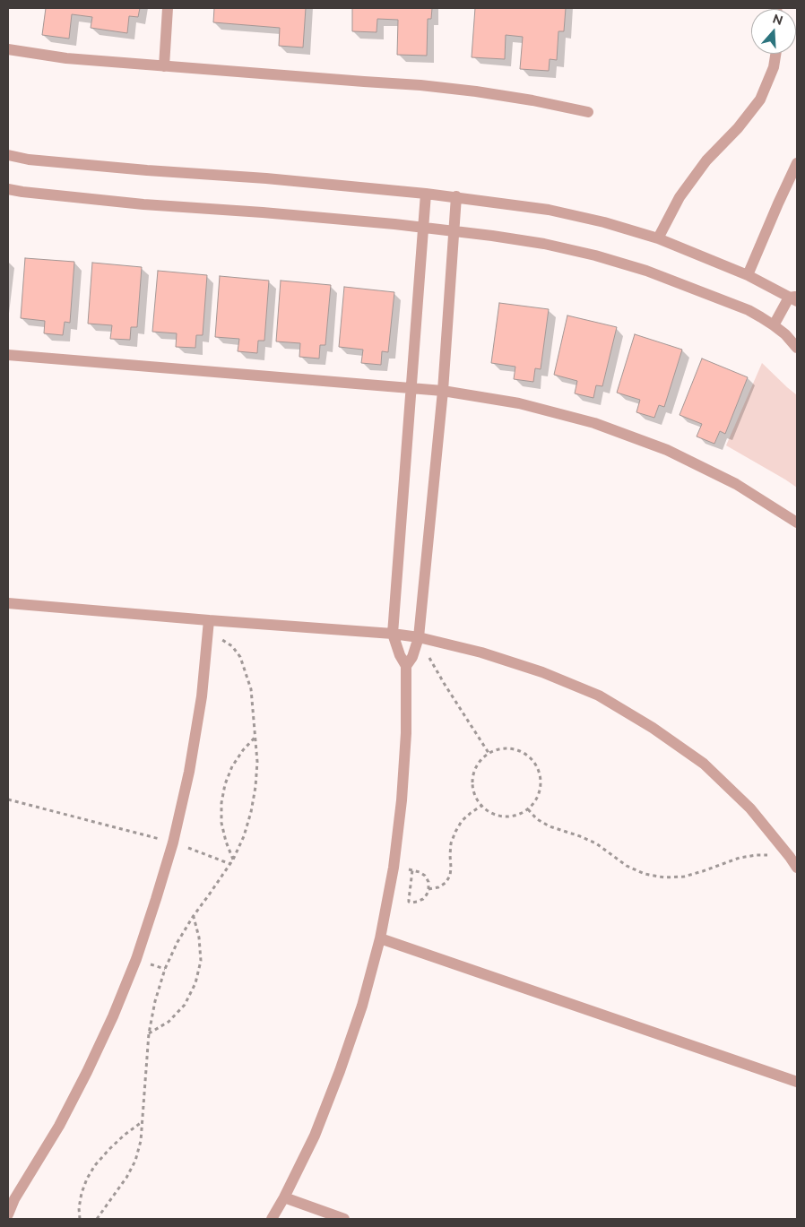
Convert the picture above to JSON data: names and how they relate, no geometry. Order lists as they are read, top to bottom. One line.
{"north":"top"}
